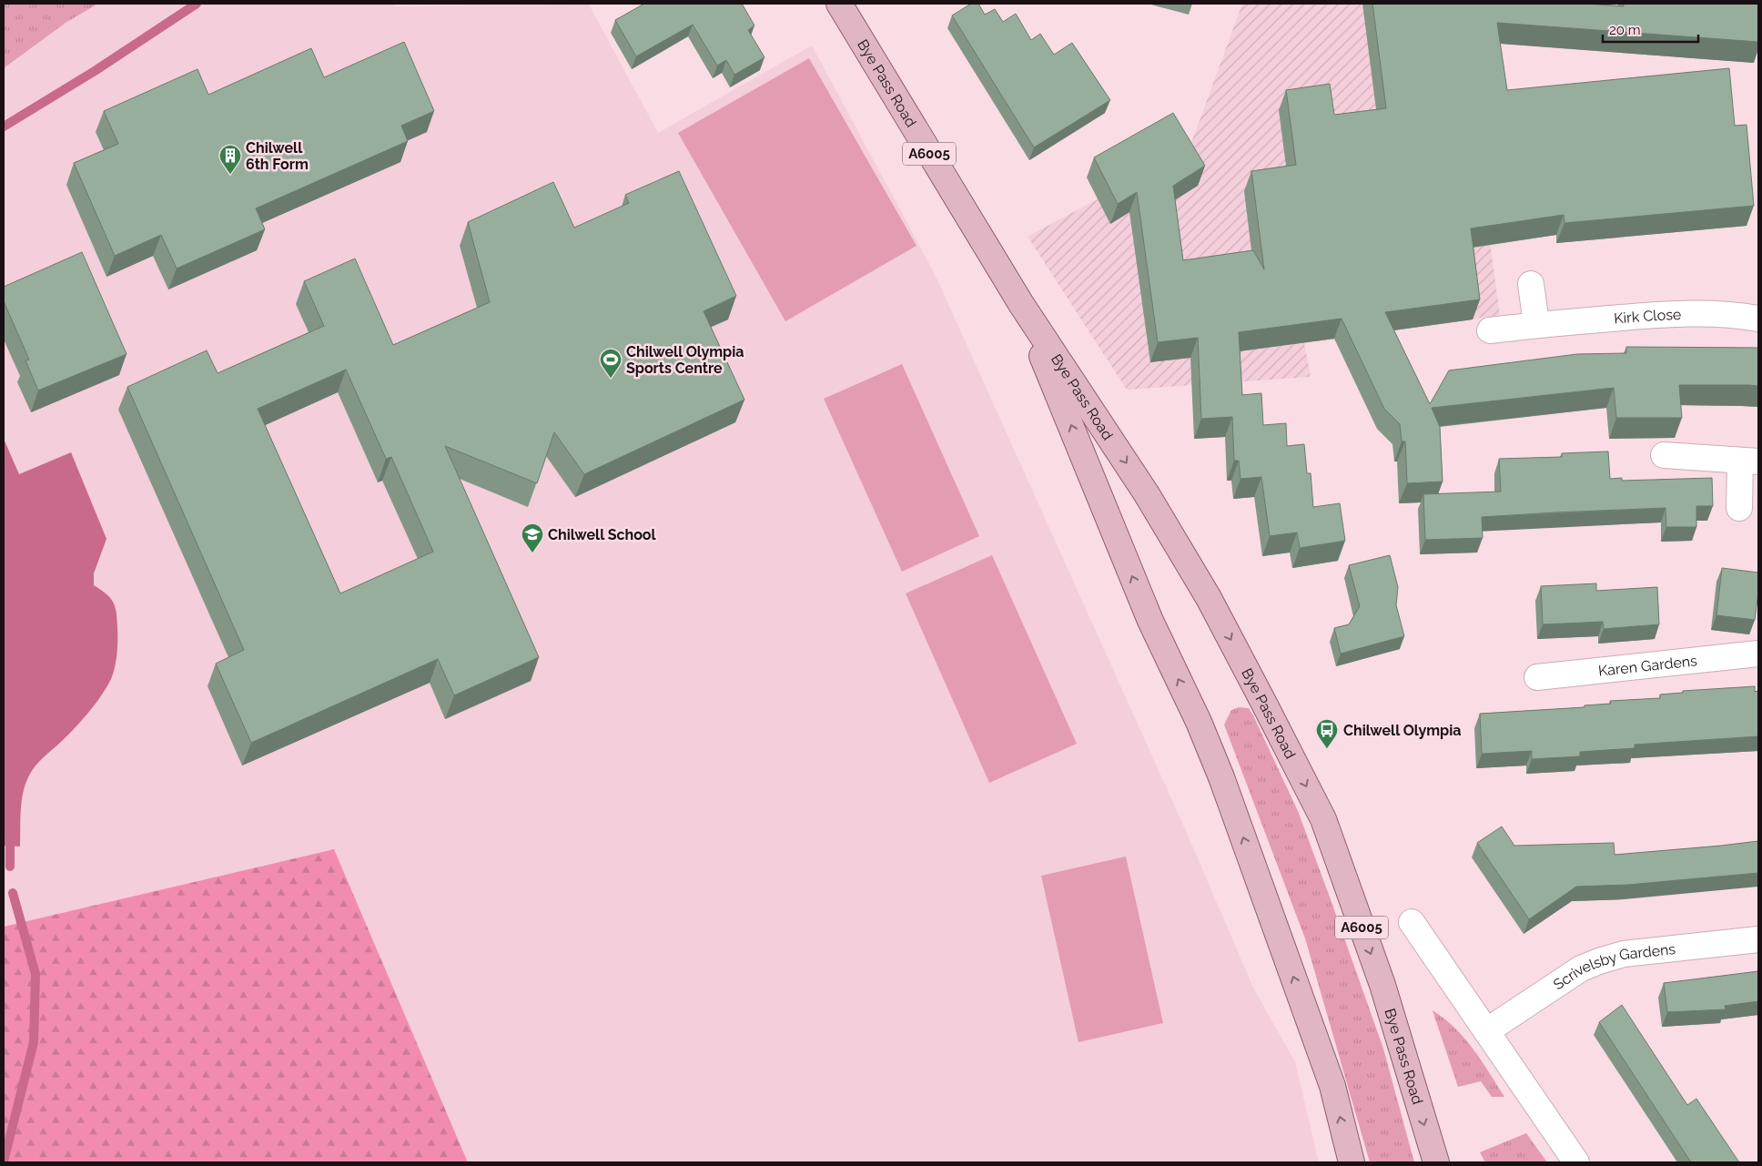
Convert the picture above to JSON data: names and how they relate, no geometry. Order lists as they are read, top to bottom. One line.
{"streets":{"main road":["Bye Pass Road","A6005"],"street":["Kirk Close","Karen Gardens","Scrivelsby Gardens"]},"places":{"building":["Chilwell 6th Form"],"sports":["Chilwell Olympia Sports Centre"],"school or university":["Chilwell School"],"bus stop":["Chilwell Olympia"]},"scale_bar":"20 m"}
